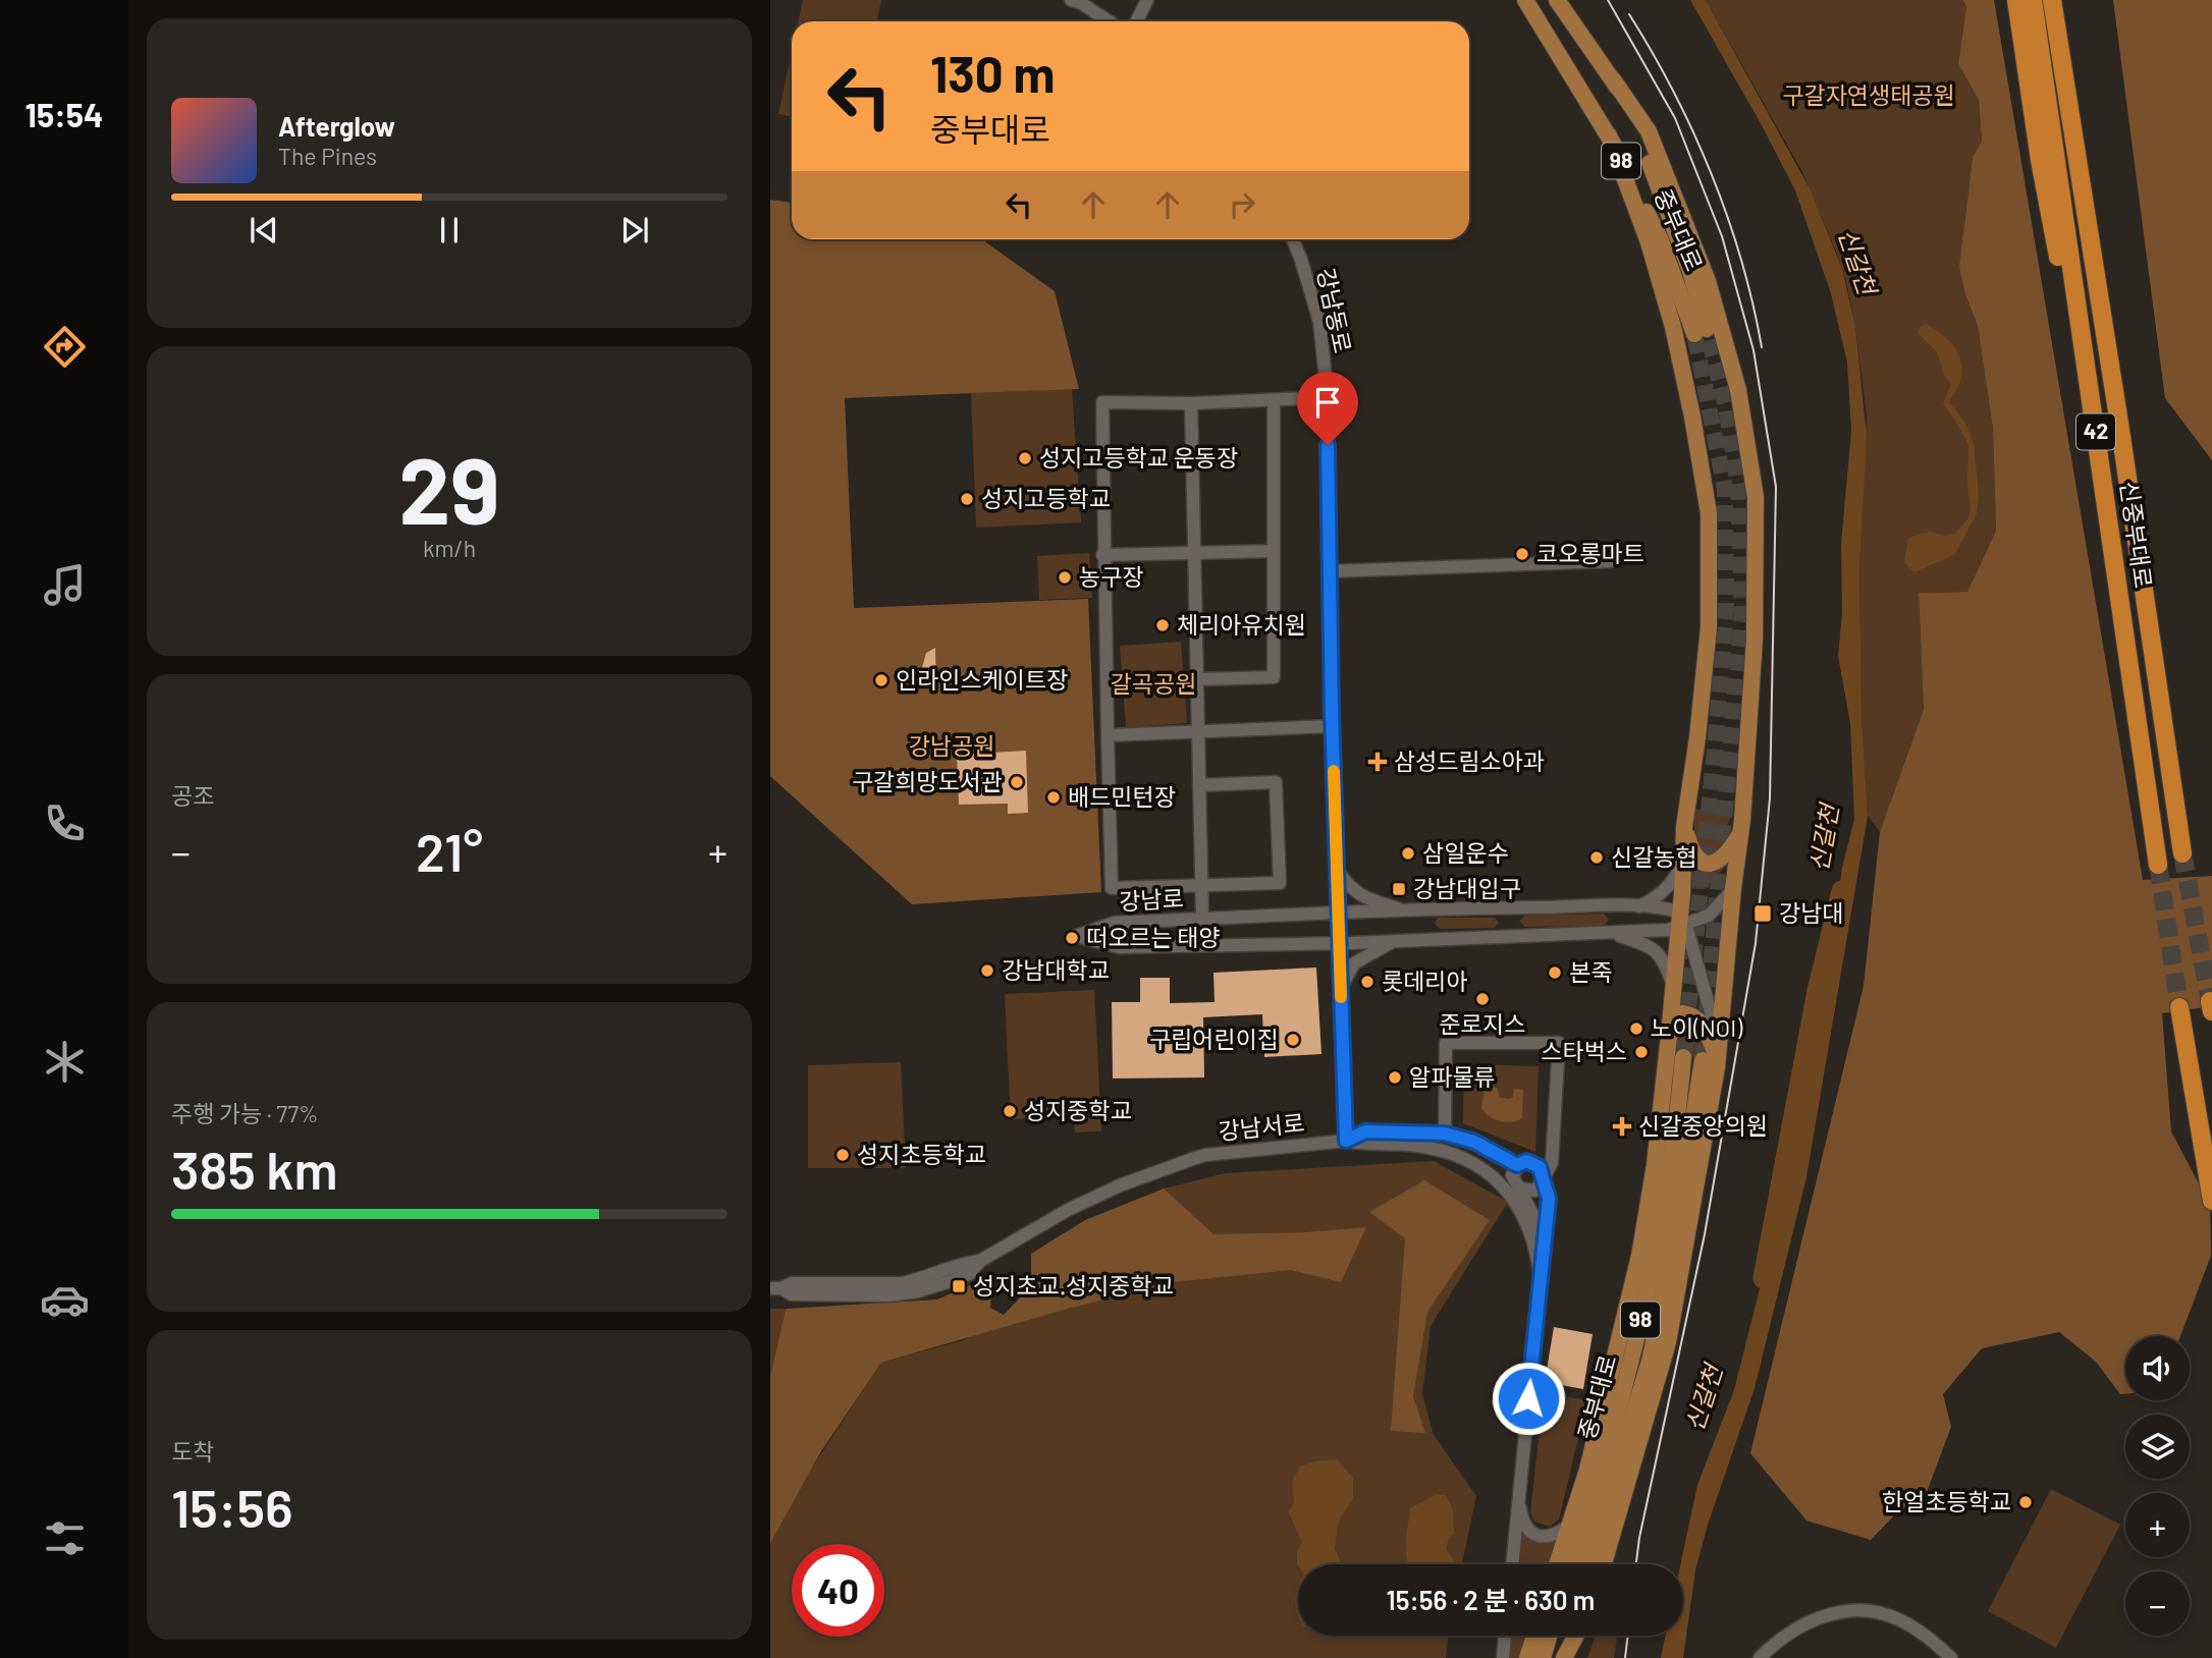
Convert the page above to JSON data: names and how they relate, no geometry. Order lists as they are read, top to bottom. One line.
{"streets":{"highway":["42","신중부대로"],"main road":["98","중부대로"],"street":["강남동로","강남로","강남서로"]},"crossings":[["강남동로","강남로"]],"water":["신갈천"],"parks":["구갈자연생태공원","갈곡공원","강남공원"],"places":{"other":["성지고등학교 운동장","성지고등학교","코오롱마트","농구장","체리아유치원","인라인스케이트장","구갈희망도서관","배드민턴장","삼일운수","신갈농협","떠오르는 태양","강남대학교","본죽","롯데리아","준로지스","노이(NOI)","구립어린이집","스타벅스","알파물류","성지중학교","성지초등학교","한얼초등학교"],"health":["삼성드림소아과","신갈중앙의원"],"transit":["강남대입구","강남대","성지초교.성지중학교"]},"page":{"tabs":"15:54","turn":["130 m","중부대로"],"song":["Afterglow","The Pines"],"tile":[["29","km/h"],"공조",["주행 가능 · 77%","385 km"],["도착","15:56"]],"heat":["−","21°","+"],"map_buttons":["+","−"],"limit":"40","trip":"15:56 · 2 분 · 630 m"}}
